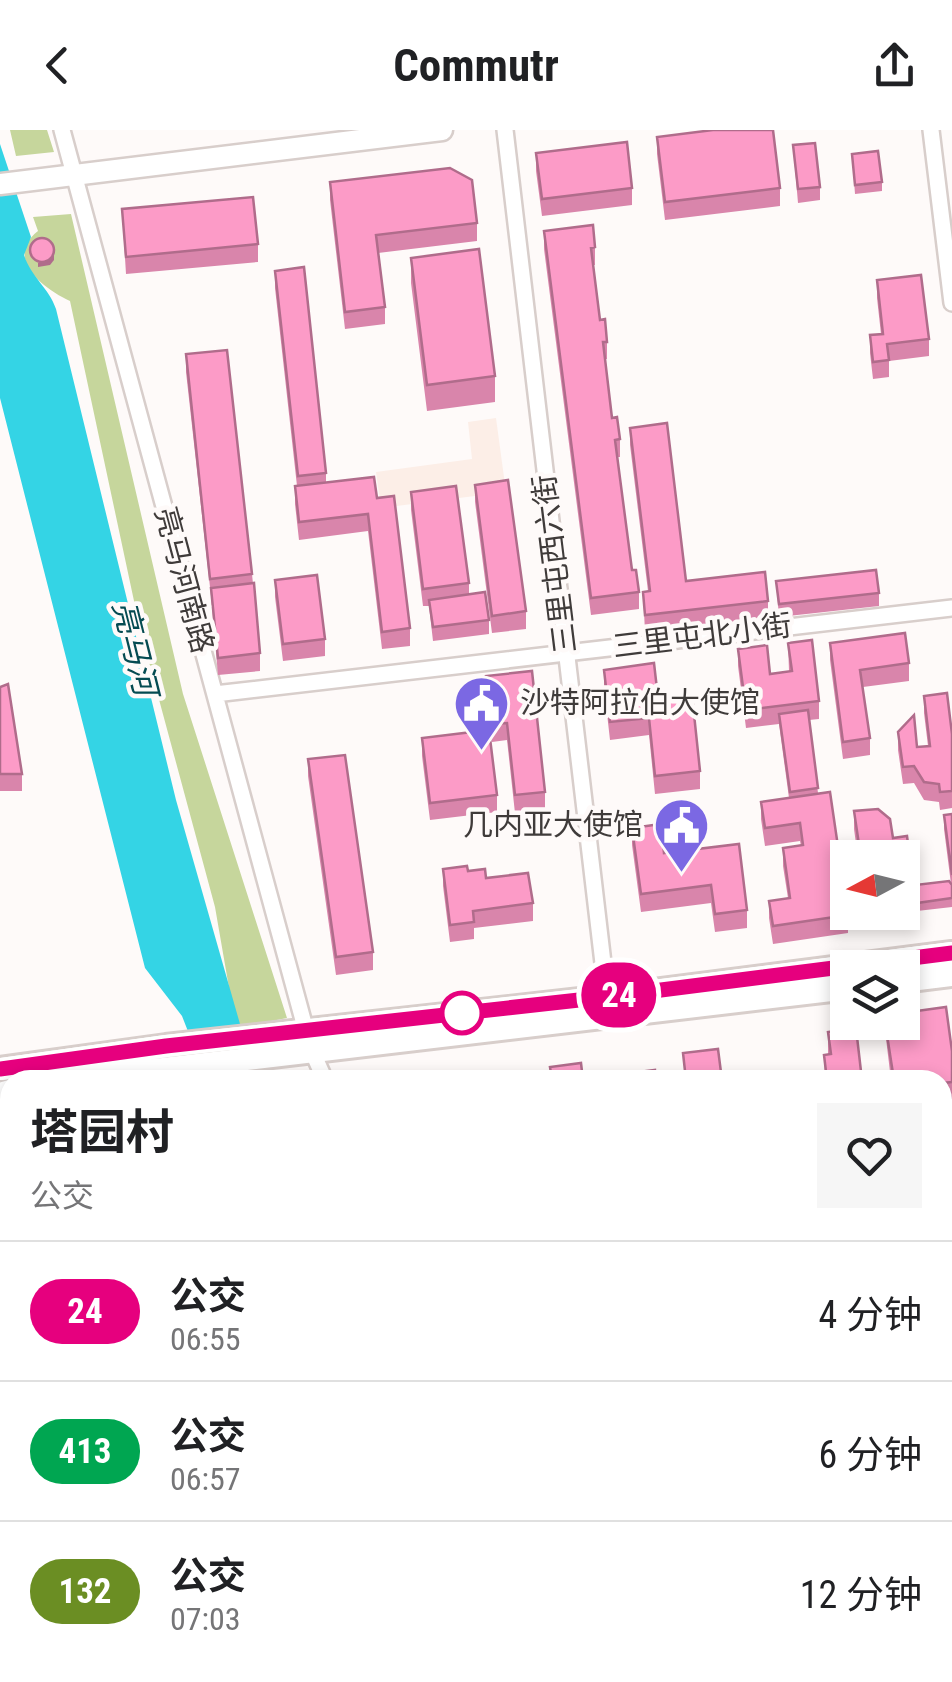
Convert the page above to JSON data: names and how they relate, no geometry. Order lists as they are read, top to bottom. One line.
{"streets":{"street":["三里屯西六街","亮马河南路","三里屯北小街"]},"crossings":[["三里屯西六街","三里屯北小街"],["亮马河南路","三里屯北小街"]],"water":["亮马河"],"places":{"public building":["沙特阿拉伯大使馆","几内亚大使馆"]},"lines":["bus line 24"],"north":"left","page":{"header":"Commutr","on_map":"24","heading":["塔园村","公交"],"list":[{"mark":"24","name":"公交","note":"06:55","value":"4 分钟"},{"mark":"413","name":"公交","note":"06:57","value":"6 分钟"},{"mark":"132","name":"公交","note":"07:03","value":"12 分钟"}]}}
